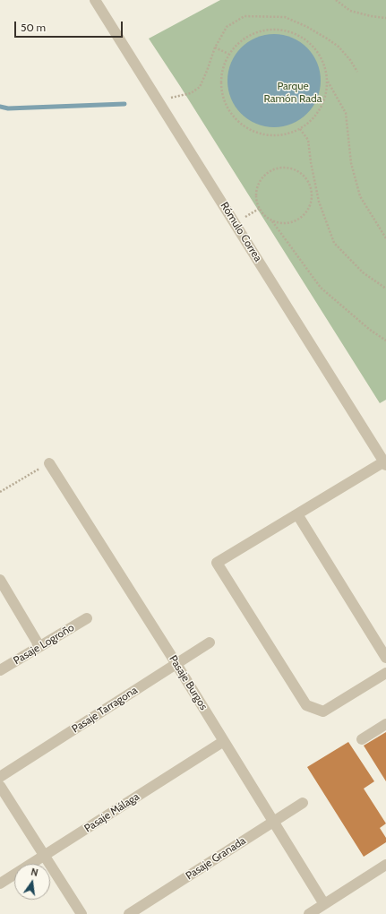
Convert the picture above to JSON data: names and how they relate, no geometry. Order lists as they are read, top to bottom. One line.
{"streets":{"street":["Rómulo Correa","Pasaje Logroño","Pasaje Burgos","Pasaje Tarragona","Pasaje Málaga","Pasaje Granada"]},"crossings":[["Pasaje Burgos","Pasaje Tarragona"],["Pasaje Burgos","Pasaje Málaga"],["Pasaje Burgos","Pasaje Granada"]],"parks":["Parque Ramón Rada"],"scale_bar":"50 m","north":"top"}
